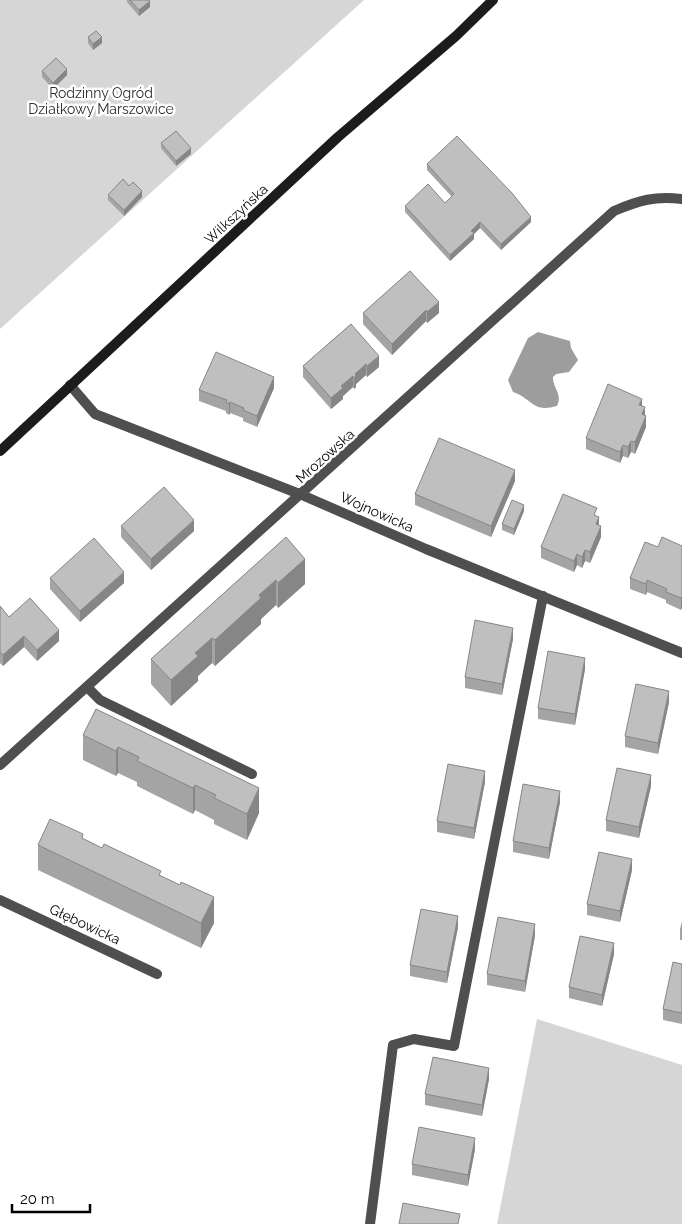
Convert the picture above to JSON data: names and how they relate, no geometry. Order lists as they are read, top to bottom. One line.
{"streets":{"street":["Wilkszyńska","Mrozowska","Wojnowicka","Głębowicka"]},"crossings":[["Wilkszyńska","Wojnowicka"],["Mrozowska","Wojnowicka"]],"parks":["Rodzinny Ogród Działkowy Marszowice"],"scale_bar":"20 m"}
